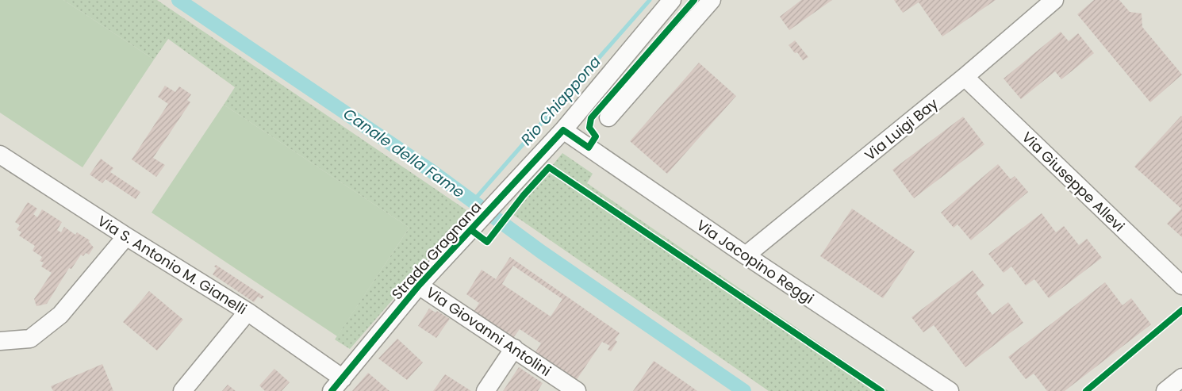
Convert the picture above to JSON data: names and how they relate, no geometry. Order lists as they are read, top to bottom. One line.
{"streets":{"street":["Via Luigi Bay","Via Giuseppe Allevi","Strada Gragnana","Via Jacopino Reggi","Via S. Antonio M. Gianelli","Via Giovanni Antolini"]},"crossings":[["Via Luigi Bay","Via Giuseppe Allevi"],["Via Luigi Bay","Via Jacopino Reggi"],["Strada Gragnana","Via Jacopino Reggi"],["Strada Gragnana","Via S. Antonio M. Gianelli"],["Strada Gragnana","Via Giovanni Antolini"]],"water":["Rio Chiappona","Canale della Fame"]}
